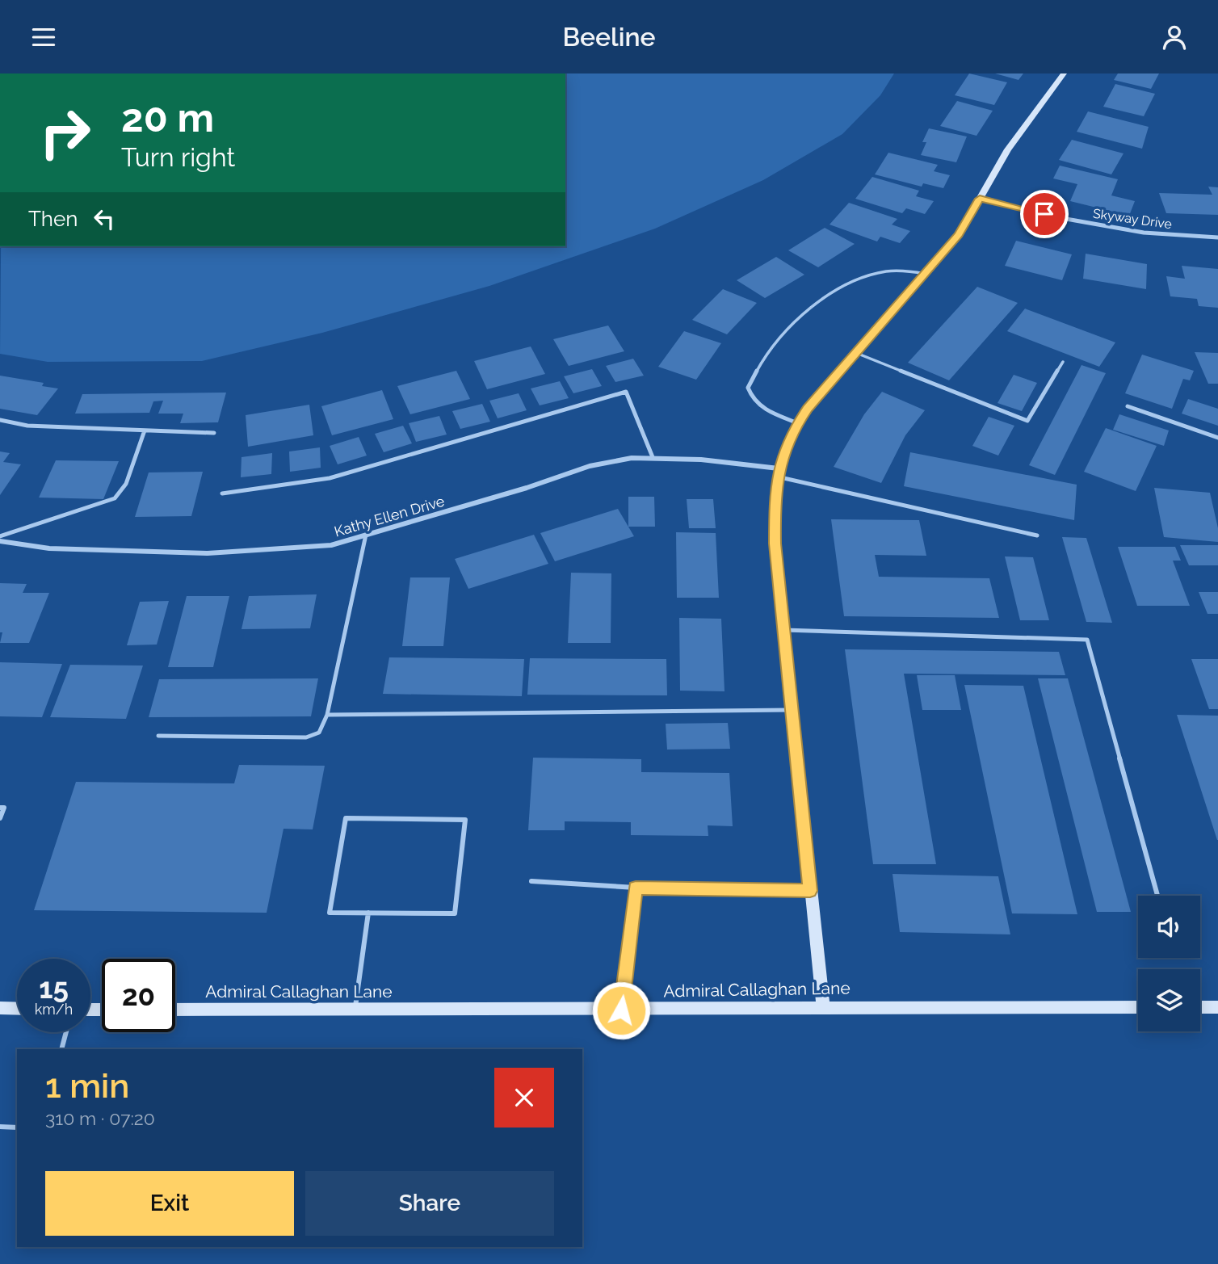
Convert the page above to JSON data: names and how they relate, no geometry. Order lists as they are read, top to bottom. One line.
{"streets":{"street":["Skyway Drive","Kathy Ellen Drive","Admiral Callaghan Lane"]},"page":{"header":"Beeline","turn":["20 m","Turn right"],"then":"Then","speed":"15 km/h","limit":"20","heading":["1 min","310 m · 07:20"],"buttons":["Exit","Share"]}}
